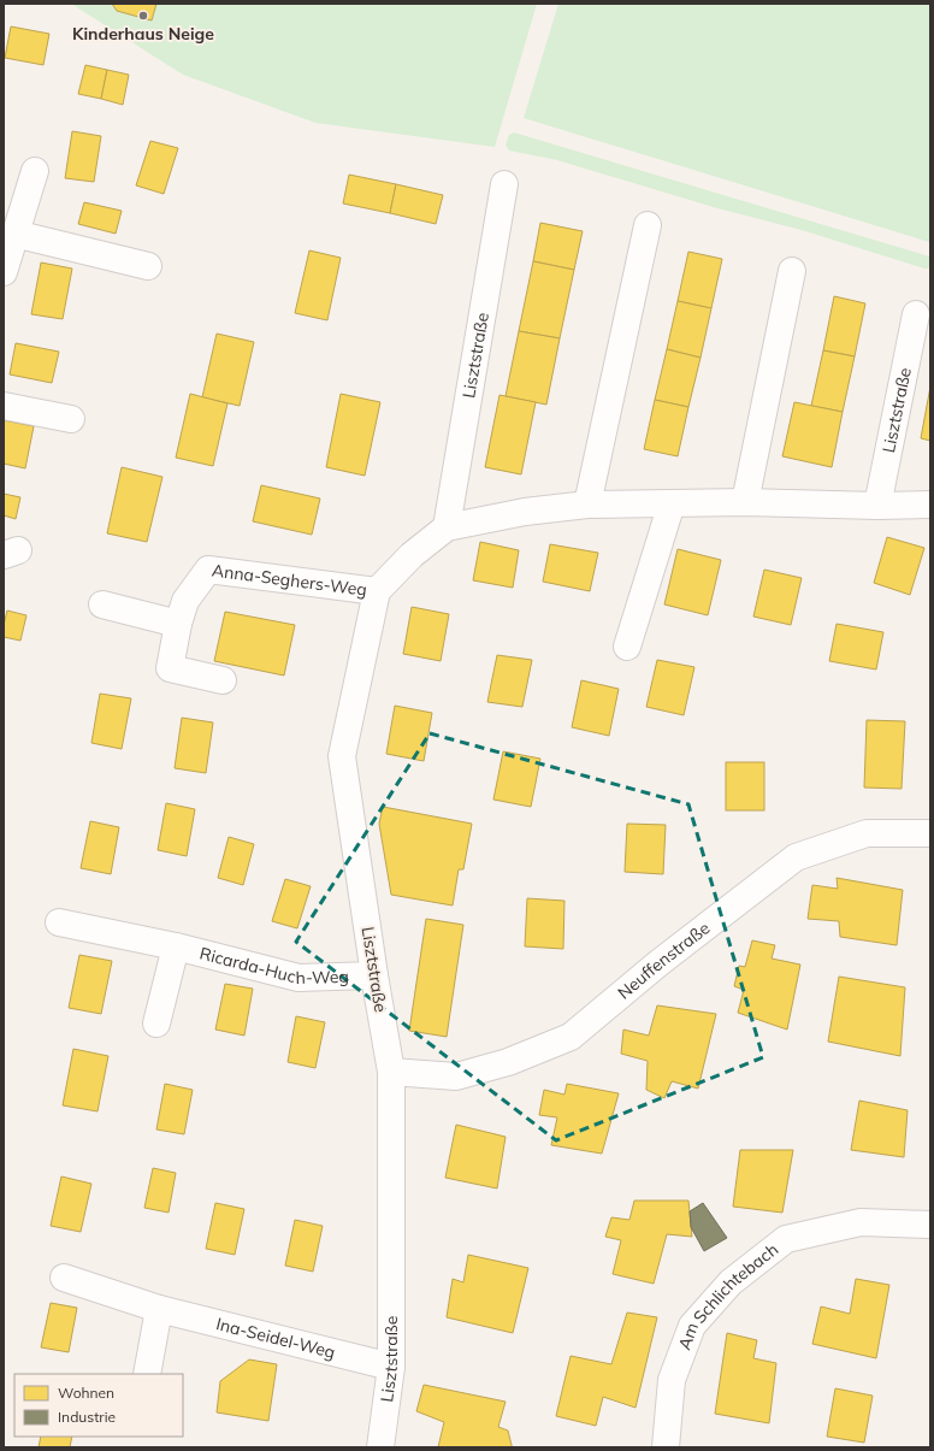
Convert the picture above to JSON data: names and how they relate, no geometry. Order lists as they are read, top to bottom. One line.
{"streets":{"street":["Lisztstraße","Anna-Seghers-Weg","Neuffenstraße","Ricarda-Huch-Weg","Am Schlichtebach","Ina-Seidel-Weg"]},"crossings":[["Lisztstraße","Anna-Seghers-Weg"],["Lisztstraße","Neuffenstraße"],["Lisztstraße","Ricarda-Huch-Weg"],["Lisztstraße","Ina-Seidel-Weg"]],"places":["Kinderhaus Neige"],"legend":["Wohnen","Industrie"]}
